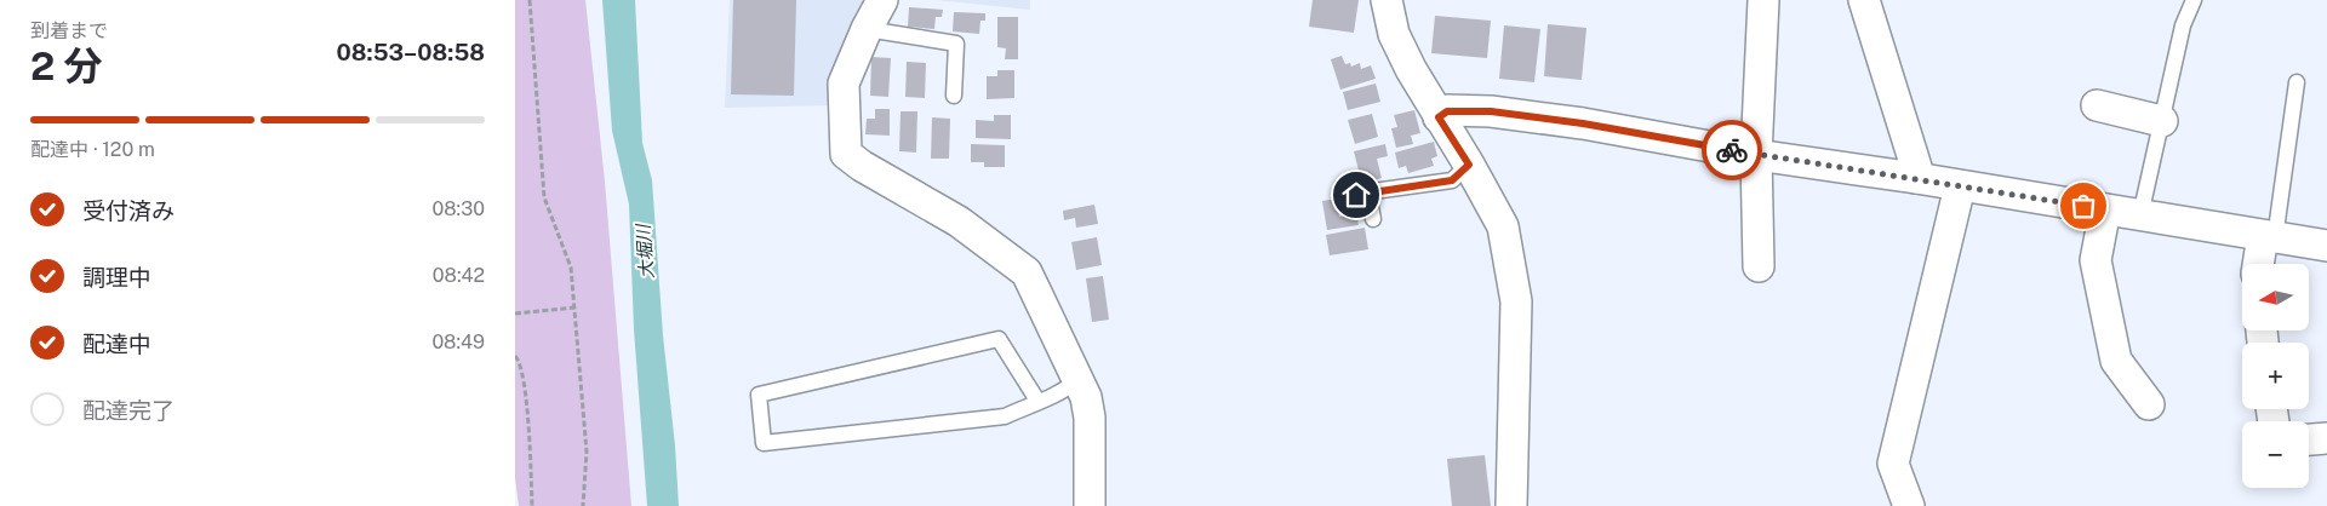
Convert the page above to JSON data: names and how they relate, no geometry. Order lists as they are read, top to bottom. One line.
{"water":["大堀川"],"north":"left","page":{"heading":["2 分","到着まで","08:53–08:58"],"bar":"配達中 · 120 m","list":[["受付済み","08:30"],["調理中","08:42"],["配達中","08:49"],"配達完了"],"map_buttons":["+","−"]}}
